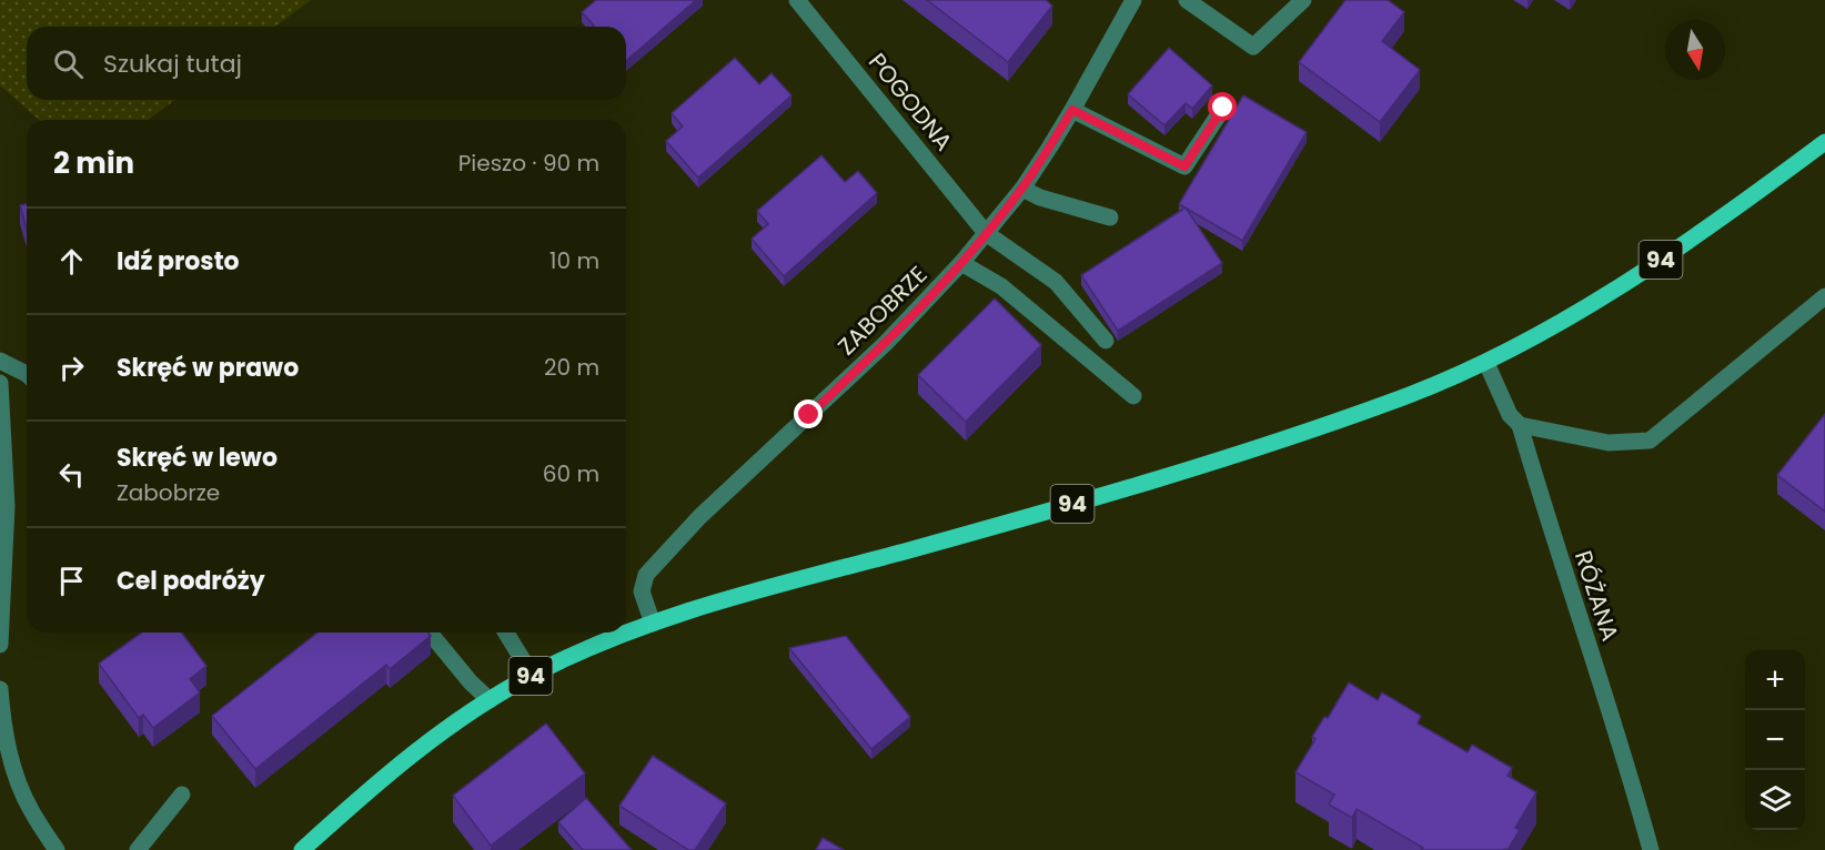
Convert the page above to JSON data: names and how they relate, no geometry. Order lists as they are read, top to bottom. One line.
{"streets":{"main road":["94"],"street":["POGODNA","ZABOBRZE","RÓŻANA"]},"crossings":[["POGODNA","ZABOBRZE"],["94","ZABOBRZE"],["94","RÓŻANA"]],"north":"bottom","page":{"search":"Szukaj tutaj","heading":["2 min","Pieszo · 90 m"],"list":[["Idź prosto","10 m"],["Skręć w prawo","20 m"],["Skręć w lewo","Zabobrze","60 m"],"Cel podróży"],"map_buttons":["+","−"]}}
